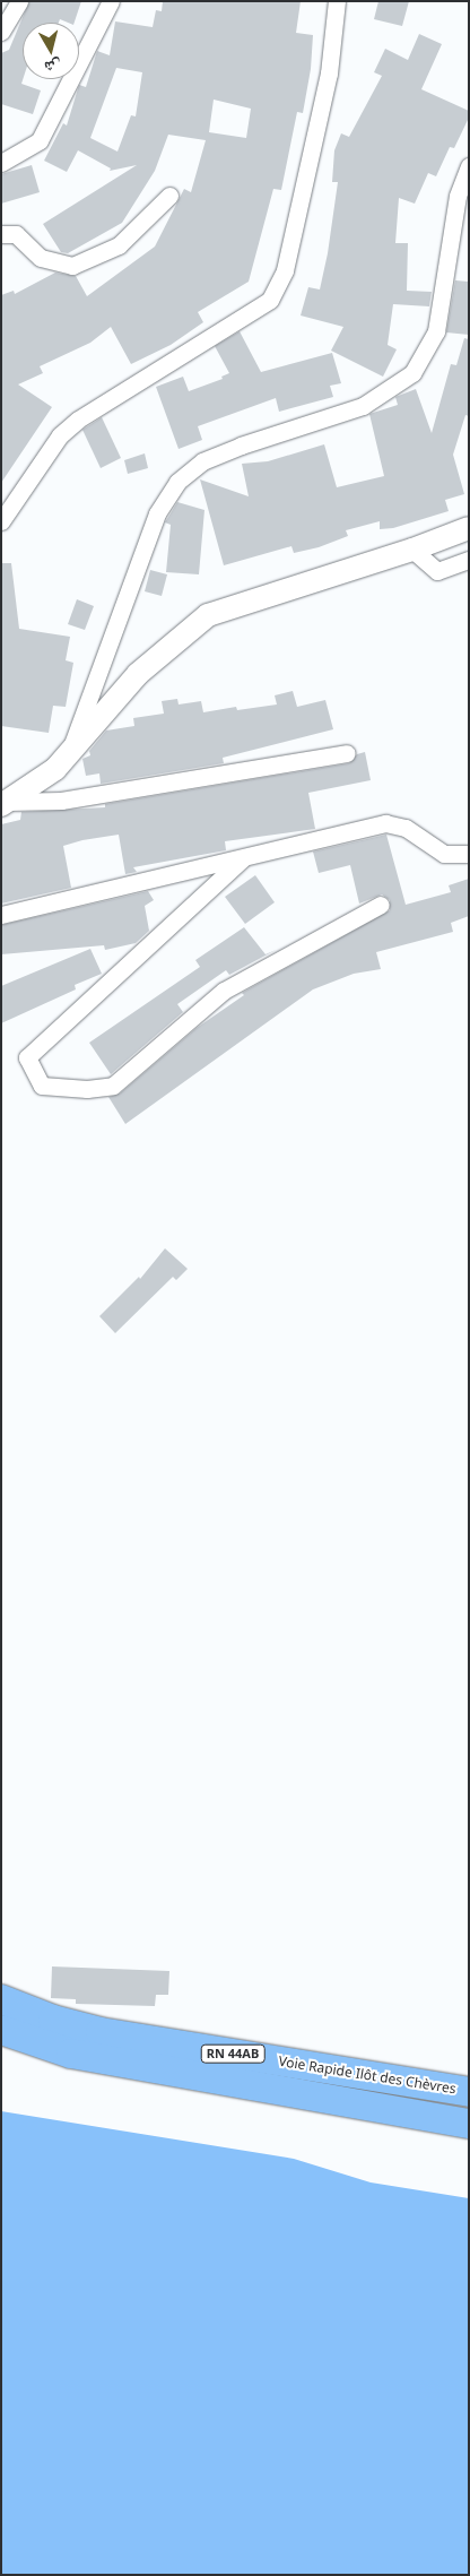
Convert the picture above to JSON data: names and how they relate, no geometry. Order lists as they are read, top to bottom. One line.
{"streets":{"highway":["RN 44AB","Voie Rapide Ilôt des Chèvres"]},"north":"bottom"}
